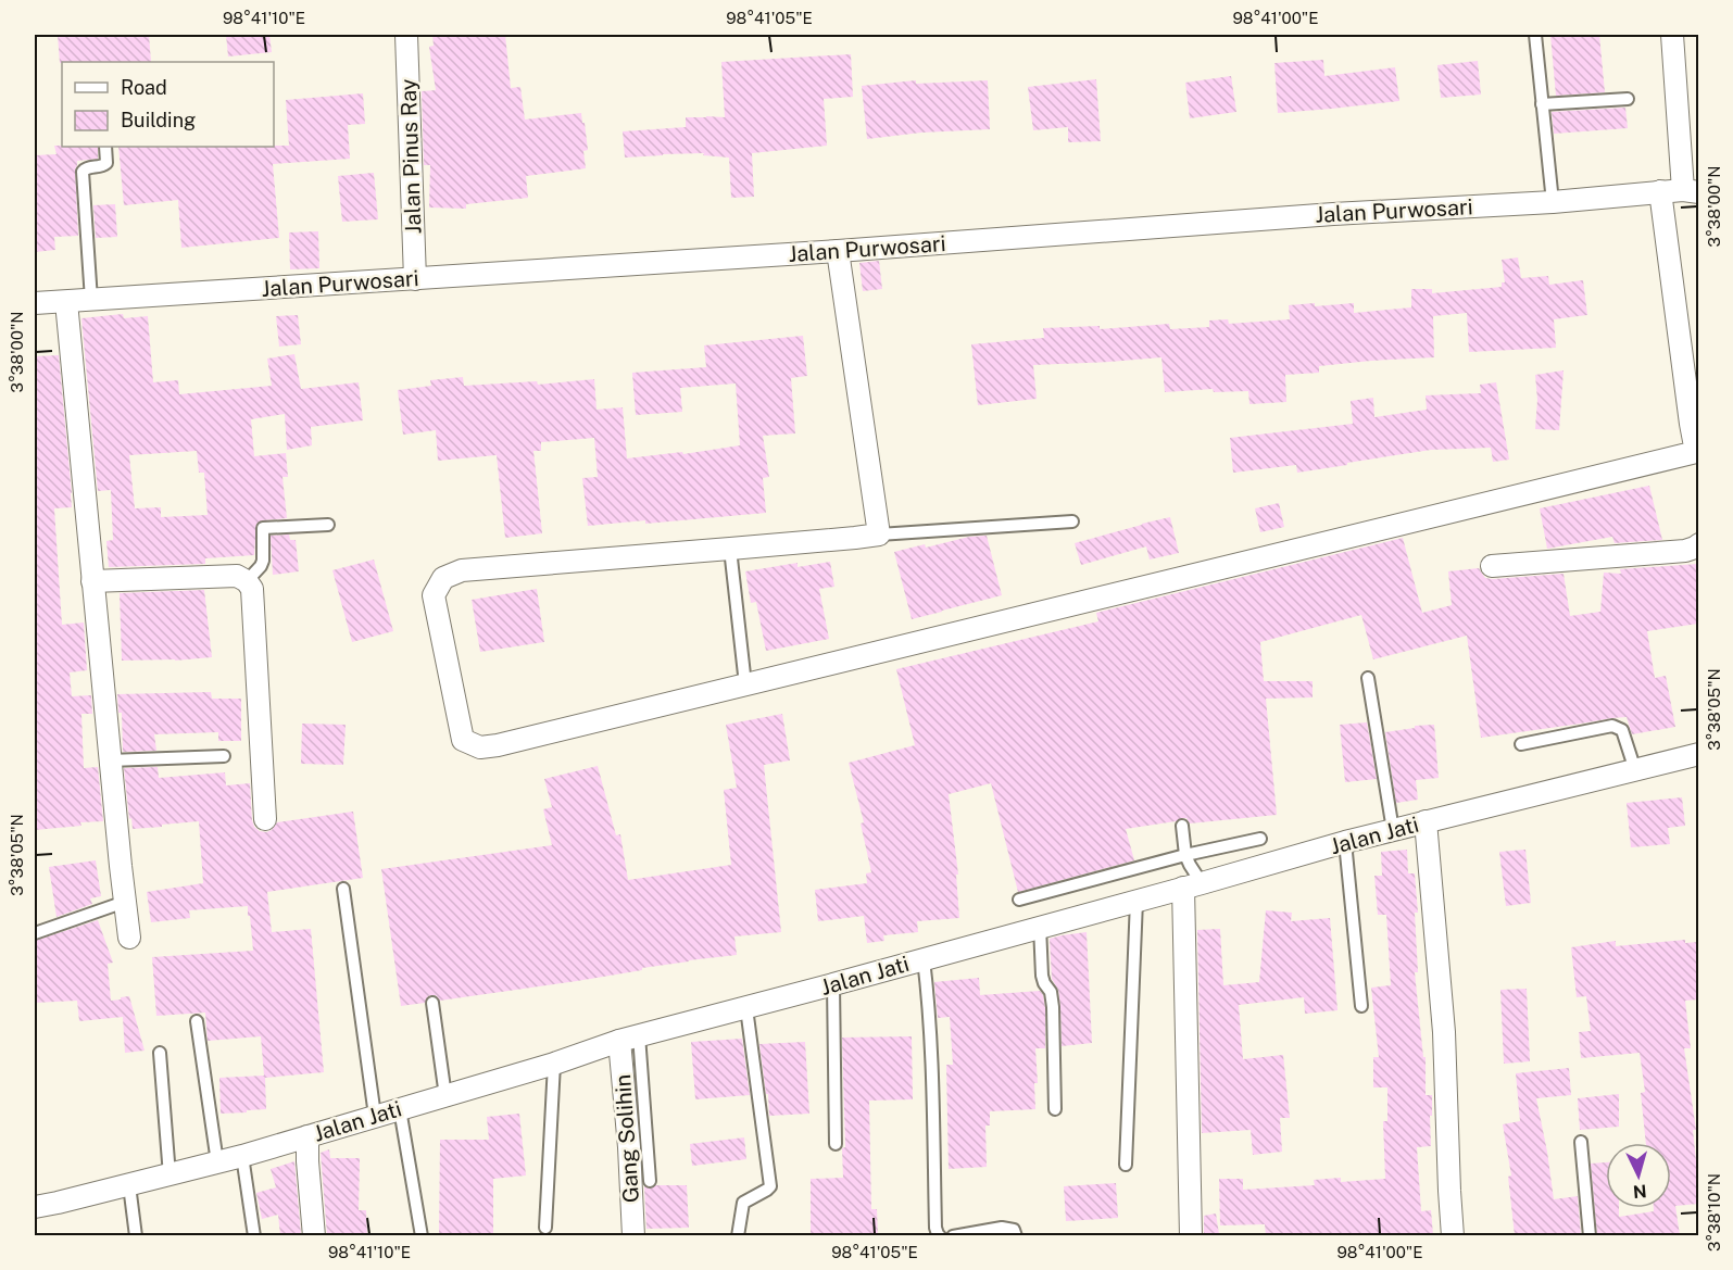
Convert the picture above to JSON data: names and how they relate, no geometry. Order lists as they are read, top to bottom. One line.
{"streets":{"street":["Jalan Pinus Ray","Jalan Purwosari","Jalan Jati","Gang Solihin"]},"crossings":[["Jalan Pinus Ray","Jalan Purwosari"],["Jalan Jati","Gang Solihin"]],"legend":["Road","Building"],"north":"bottom","coordinates":["98°41'10\"E","98°41'05\"E","98°41'00\"E","3°38'00\"N","3°38'05\"N","3°38'10\"N"]}
